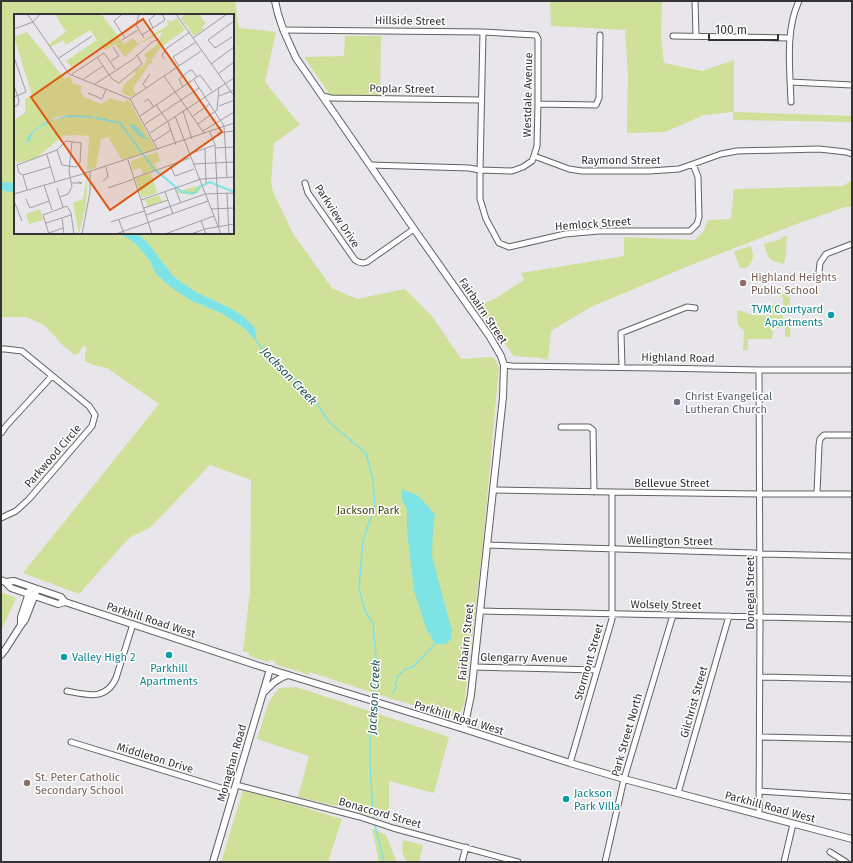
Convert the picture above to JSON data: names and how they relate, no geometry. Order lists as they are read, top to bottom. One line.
{"streets":{"main road":["Fairbairn Street","Parkhill Road West","Monaghan Road"],"street":["Hillside Street","Poplar Street","Westdale Avenue","Raymond Street","Parkview Drive","Hemlock Street","Highland Road","Parkwood Circle","Bellevue Street","Wellington Street","Donegal Street","Wolsely Street","Glengarry Avenue","Stormont Street","Gilchrist Street","Park Street North","Middleton Drive","Bonaccord Street"]},"crossings":[["Hillside Street","Westdale Avenue"],["Hillside Street","Hemlock Street"],["Hillside Street","Fairbairn Street"],["Poplar Street","Hemlock Street"],["Poplar Street","Fairbairn Street"],["Westdale Avenue","Raymond Street"],["Raymond Street","Hemlock Street"],["Parkview Drive","Fairbairn Street"],["Fairbairn Street","Highland Road"],["Fairbairn Street","Bellevue Street"],["Fairbairn Street","Wellington Street"],["Fairbairn Street","Wolsely Street"],["Fairbairn Street","Parkhill Road West"],["Fairbairn Street","Glengarry Avenue"],["Highland Road","Donegal Street"],["Bellevue Street","Donegal Street"],["Bellevue Street","Stormont Street"],["Wellington Street","Donegal Street"],["Wellington Street","Stormont Street"],["Donegal Street","Wolsely Street"],["Donegal Street","Parkhill Road West"],["Wolsely Street","Stormont Street"],["Wolsely Street","Gilchrist Street"],["Wolsely Street","Park Street North"],["Parkhill Road West","Stormont Street"],["Parkhill Road West","Gilchrist Street"],["Parkhill Road West","Park Street North"],["Parkhill Road West","Monaghan Road"],["Glengarry Avenue","Stormont Street"],["Middleton Drive","Monaghan Road"],["Monaghan Road","Bonaccord Street"]],"water":["Jackson Creek"],"parks":["Jackson Park"],"places":["Highland Heights Public School","TVM Courtyard Apartments","Christ Evangelical Lutheran Church","Parkhill Apartments","Valley High 2","St. Peter Catholic Secondary School","Jackson Park Villa"],"scale_bar":"100 m"}
